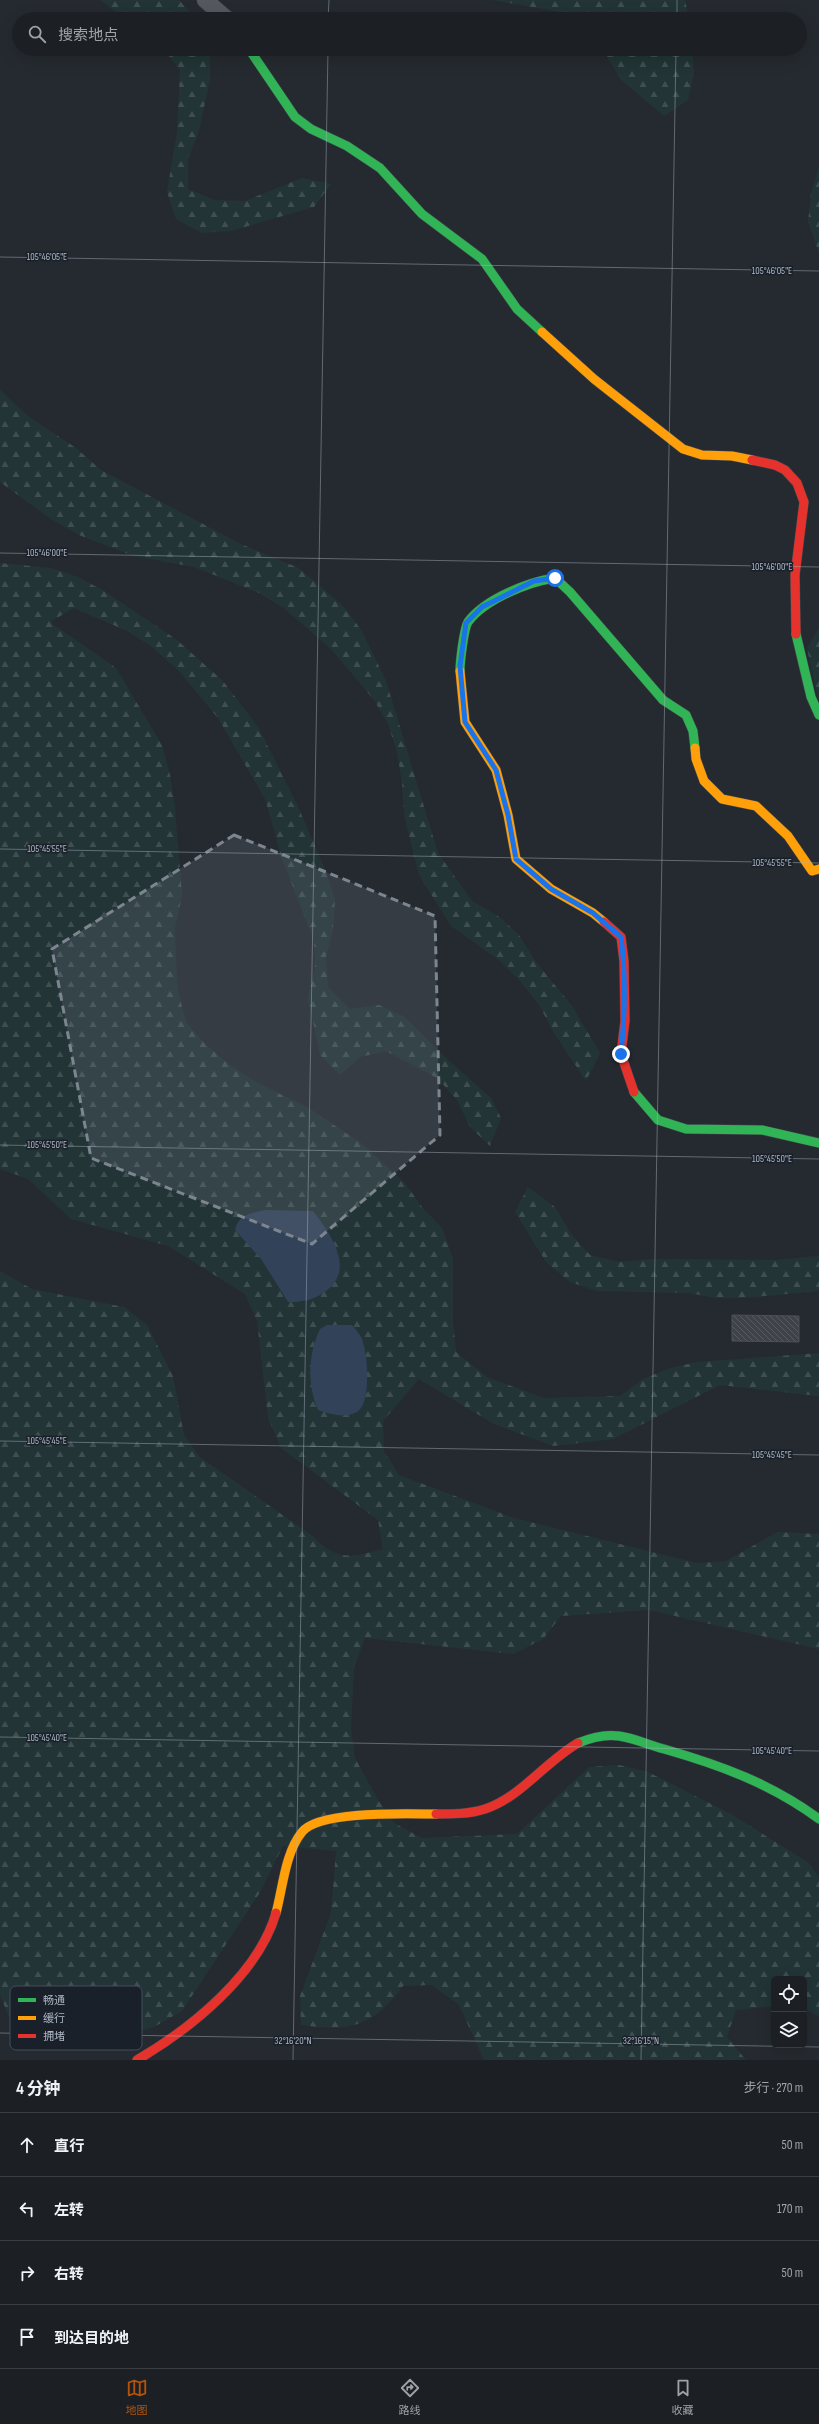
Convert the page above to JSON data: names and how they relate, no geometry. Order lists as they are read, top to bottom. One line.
{"legend":["畅通","缓行","拥堵"],"page":{"search":"搜索地点","heading":["4 分钟","步行 · 270 m"],"list":[["直行","50 m"],["左转","170 m"],["右转","50 m"],"到达目的地"],"nav":["地图","路线","收藏"]},"coordinates":["105°46'05\"E","105°46'00\"E","105°45'55\"E","105°45'50\"E","105°45'45\"E","105°45'40\"E","32°16'20\"N","32°16'15\"N"]}
